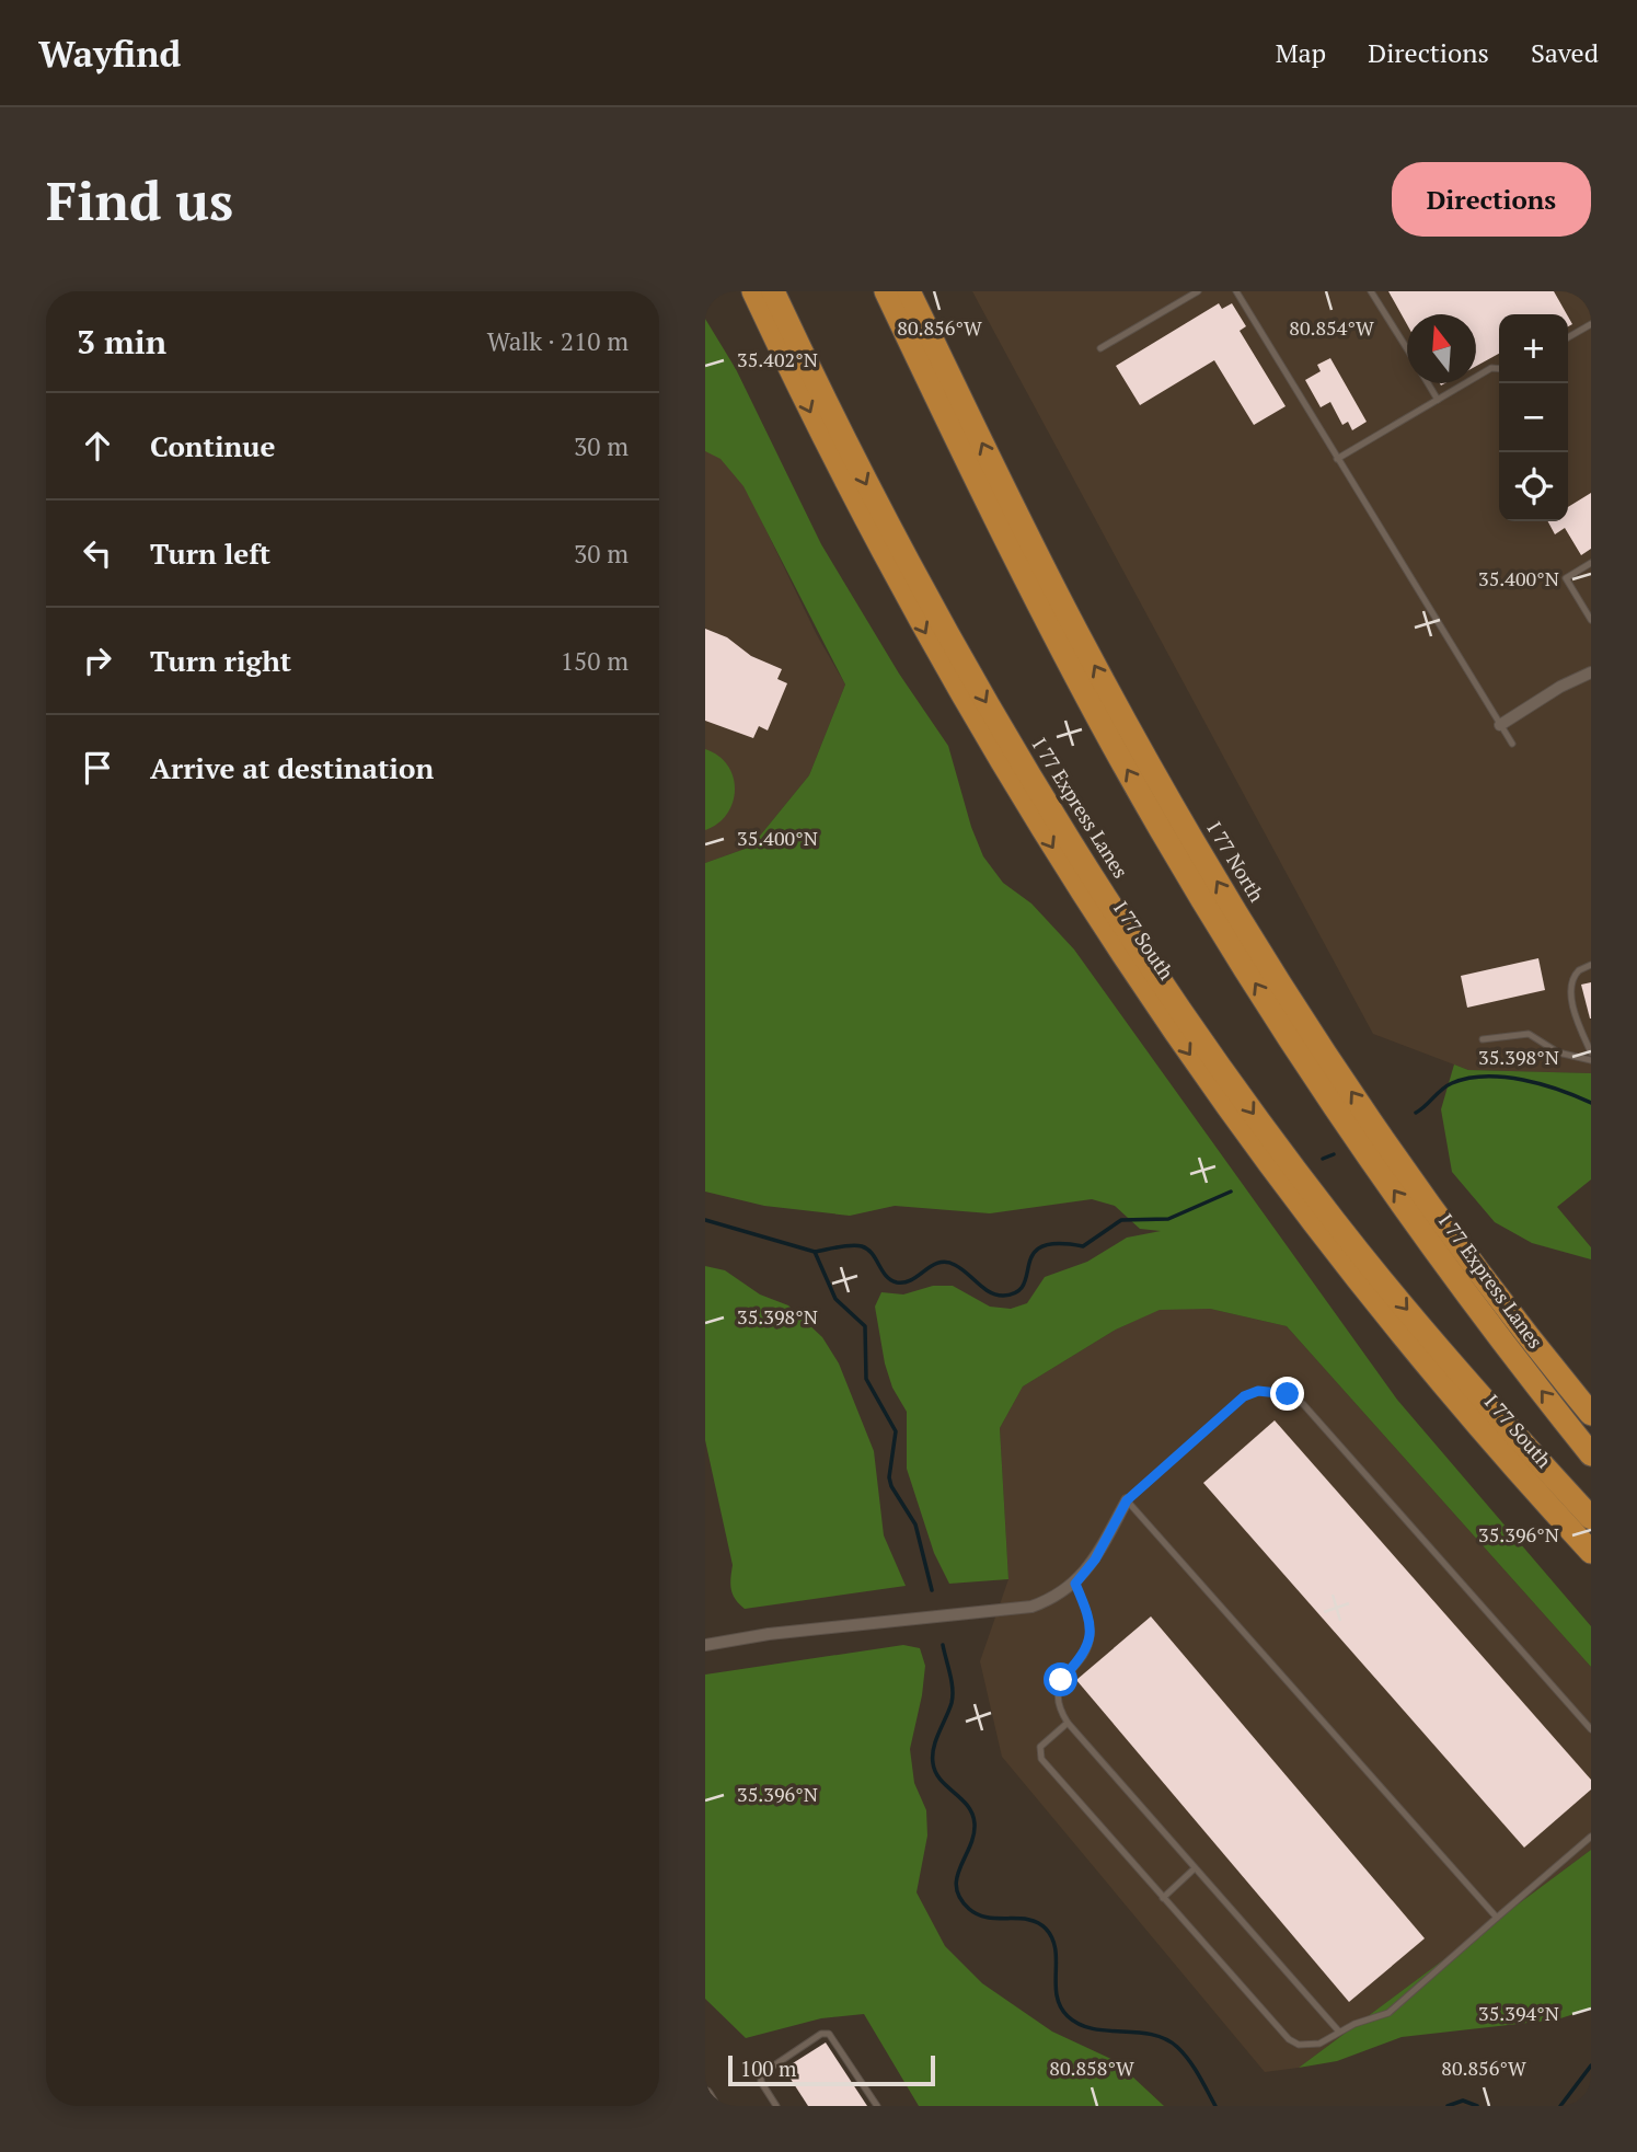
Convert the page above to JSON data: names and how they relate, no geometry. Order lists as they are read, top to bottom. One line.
{"streets":{"highway":["I 77 Express Lanes","I 77 North","I 77 South"]},"one_way":["I 77 North","I 77 South"],"scale_bar":"100 m","north":"top","page":{"header":"Wayfind","nav":["Map","Directions","Saved"],"buttons":"Directions","title":"Find us","heading":["3 min","Walk · 210 m"],"map_buttons":["+","−"],"list":[["Continue","30 m"],["Turn left","30 m"],["Turn right","150 m"],"Arrive at destination"],"scale":"100 m"},"coordinates":["80.856°W","80.854°W","35.402°N","35.400°N","35.398°N","35.396°N","35.394°N","80.858°W"]}
